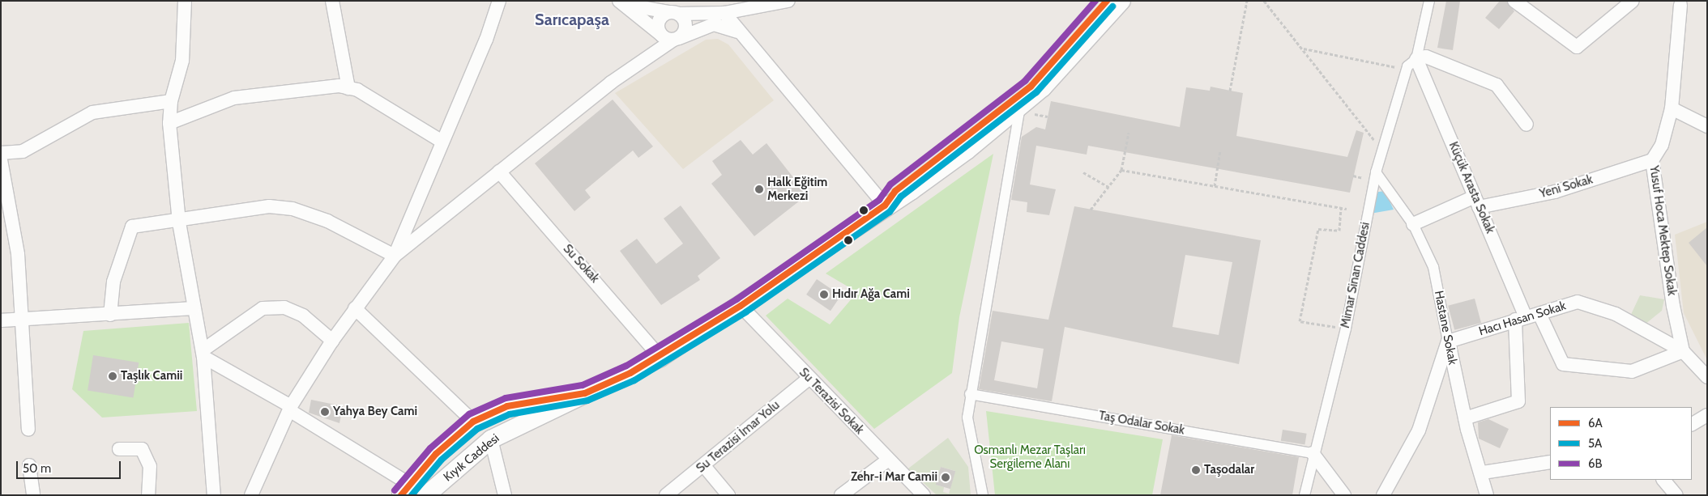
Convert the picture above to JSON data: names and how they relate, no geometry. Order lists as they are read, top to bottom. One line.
{"streets":{"main road":["Kıyık Caddesi"],"street":["Yeni Sokak","Küçük Arasta Sokak","Yusuf Hoca Mektep Sokak","Su Sokak","Mimar Sinan Caddesi","Hacı Hasan Sokak","Hastane Sokak","Su Terazisi Sokak","Taş Odalar Sokak","Su Terazisi İmar Yolu"]},"crossings":[["Yeni Sokak","Küçük Arasta Sokak"],["Yeni Sokak","Yusuf Hoca Mektep Sokak"],["Yeni Sokak","Hastane Sokak"],["Küçük Arasta Sokak","Mimar Sinan Caddesi"],["Küçük Arasta Sokak","Hacı Hasan Sokak"],["Yusuf Hoca Mektep Sokak","Hacı Hasan Sokak"],["Su Sokak","Kıyık Caddesi"],["Mimar Sinan Caddesi","Hastane Sokak"],["Mimar Sinan Caddesi","Taş Odalar Sokak"],["Hacı Hasan Sokak","Hastane Sokak"],["Su Terazisi Sokak","Su Terazisi İmar Yolu"],["Su Terazisi Sokak","Kıyık Caddesi"]],"districts":["Sarıcapaşa"],"parks":["Osmanlı Mezar Taşları Sergileme Alanı"],"places":["Halk Eğitim Merkezi","Hıdır Ağa Cami","Taşlık Camii","Yahya Bey Cami","Taşodalar","Zehr-i Mar Camii"],"lines":["transit line 6A","transit line 6B","transit line 5A"],"legend":["6A","5A","6B"],"scale_bar":"50 m"}
